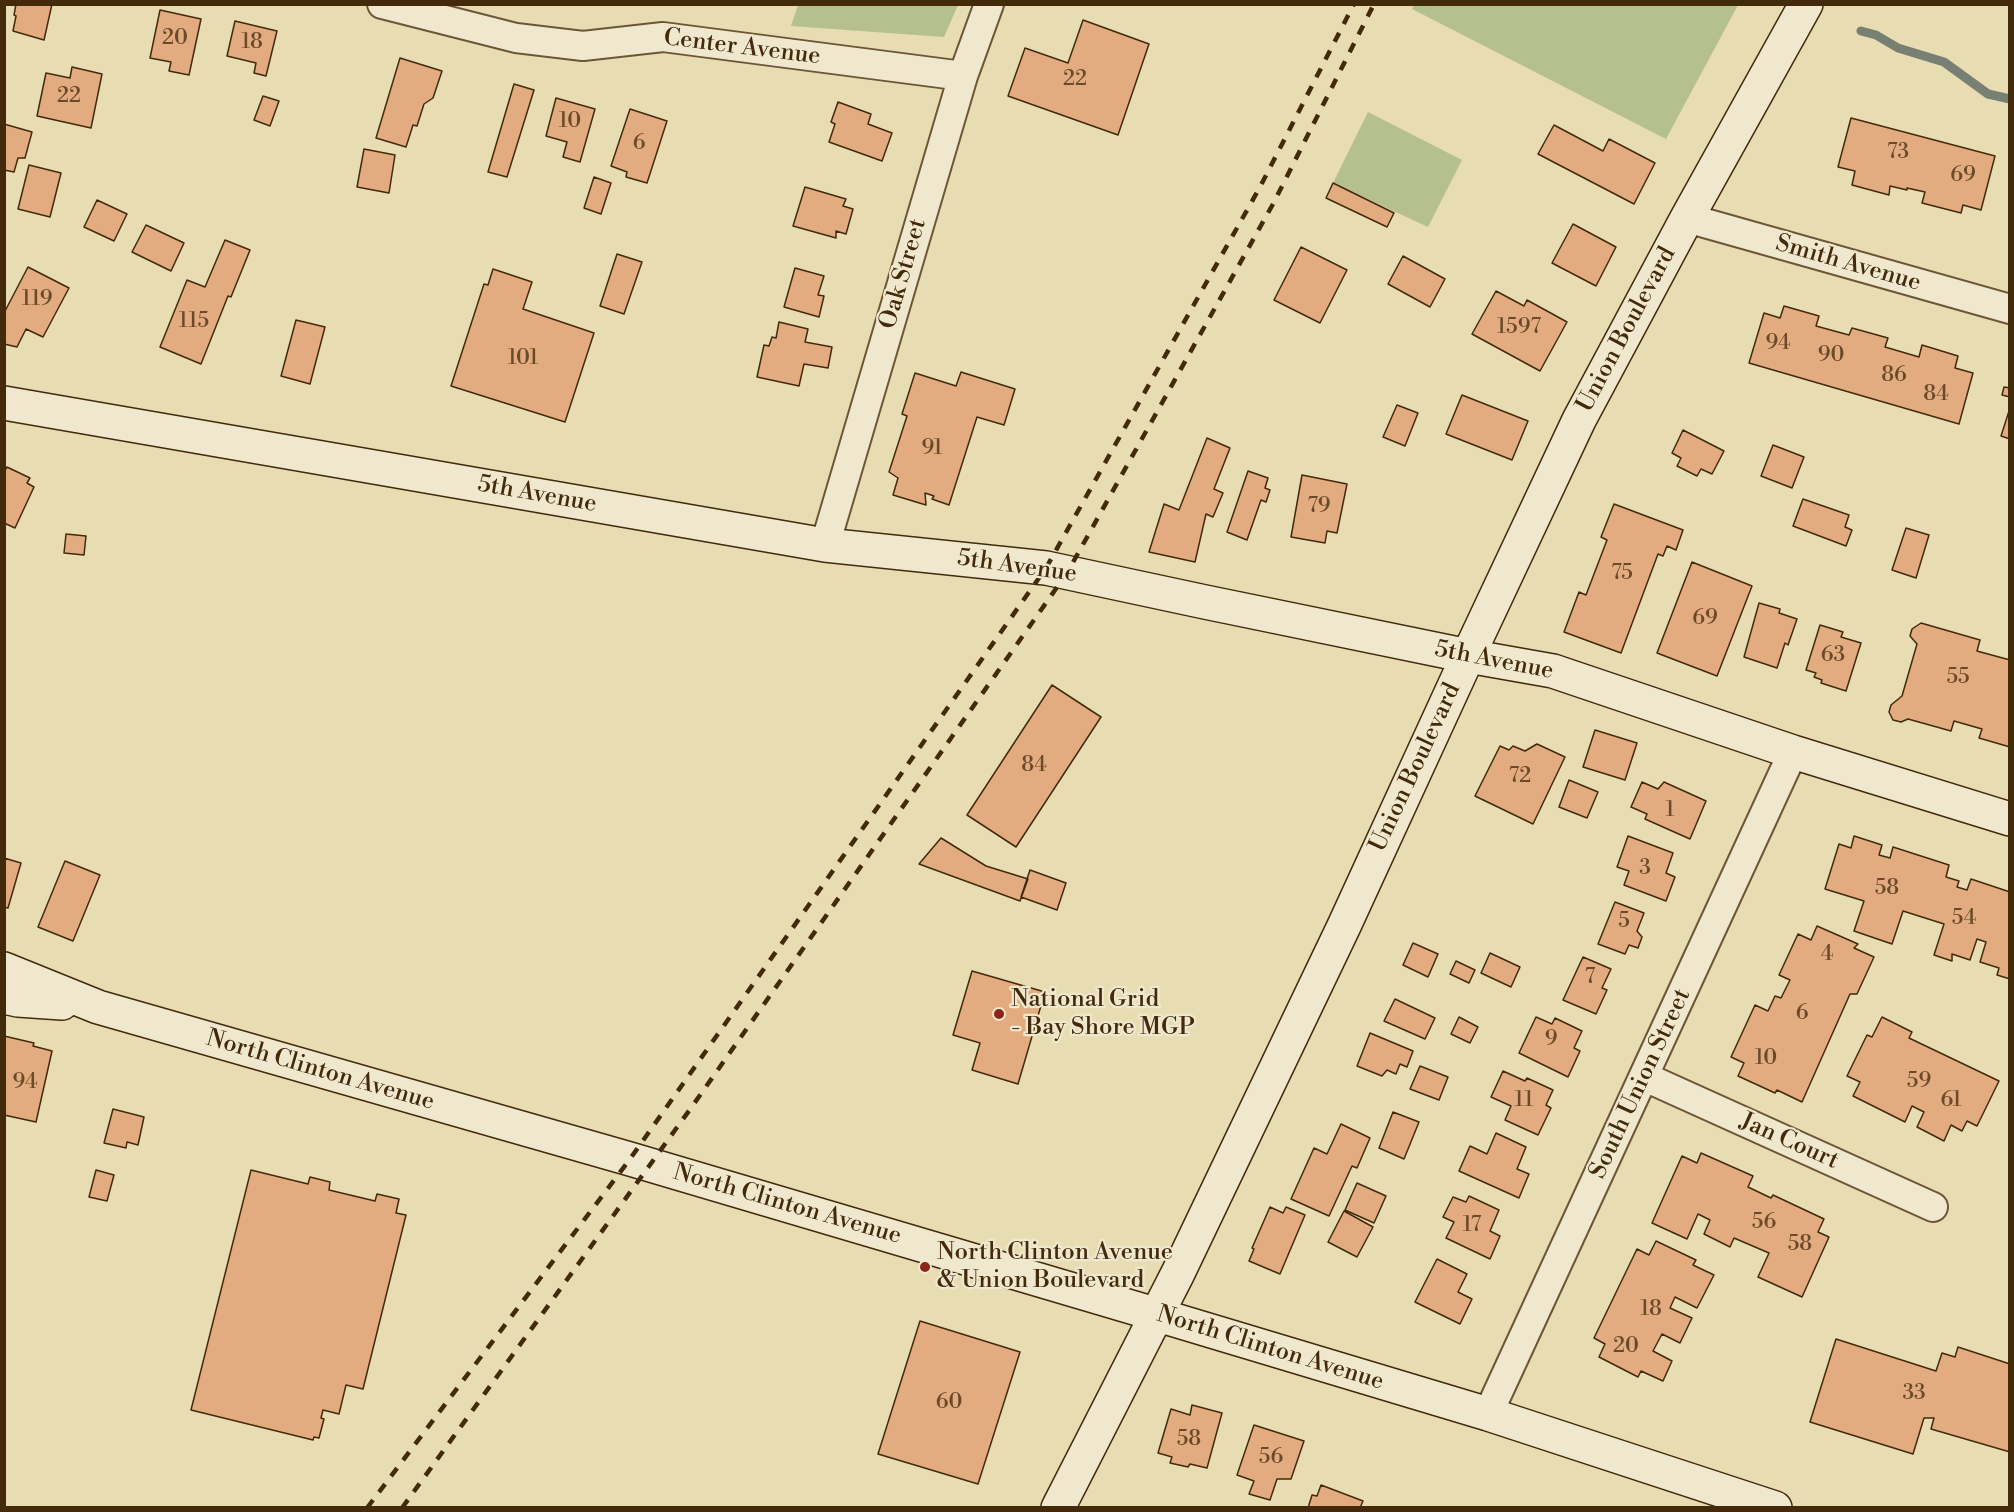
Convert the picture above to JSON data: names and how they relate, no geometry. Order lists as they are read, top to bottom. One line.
{"streets":{"main road":["Union Boulevard","5th Avenue","North Clinton Avenue"],"street":["Center Avenue","Smith Avenue","Oak Street","South Union Street","Jan Court"]},"crossings":[["Center Avenue","Oak Street"],["Smith Avenue","Union Boulevard"],["Oak Street","5th Avenue"],["Union Boulevard","5th Avenue"],["Union Boulevard","North Clinton Avenue"],["5th Avenue","South Union Street"],["North Clinton Avenue","South Union Street"],["South Union Street","Jan Court"]],"places":["National Grid - Bay Shore MGP","North Clinton Avenue & Union Boulevard"],"house_numbers":["20","18","22","22","10","6","73","69","119","115","1597","94","90","101","86","84","91","79","75","69","63","55","84","72","1","3","58","54","5","4","7","6","9","10","59","94","11","61","56","17","58","18","20","33","60","58","56"]}
